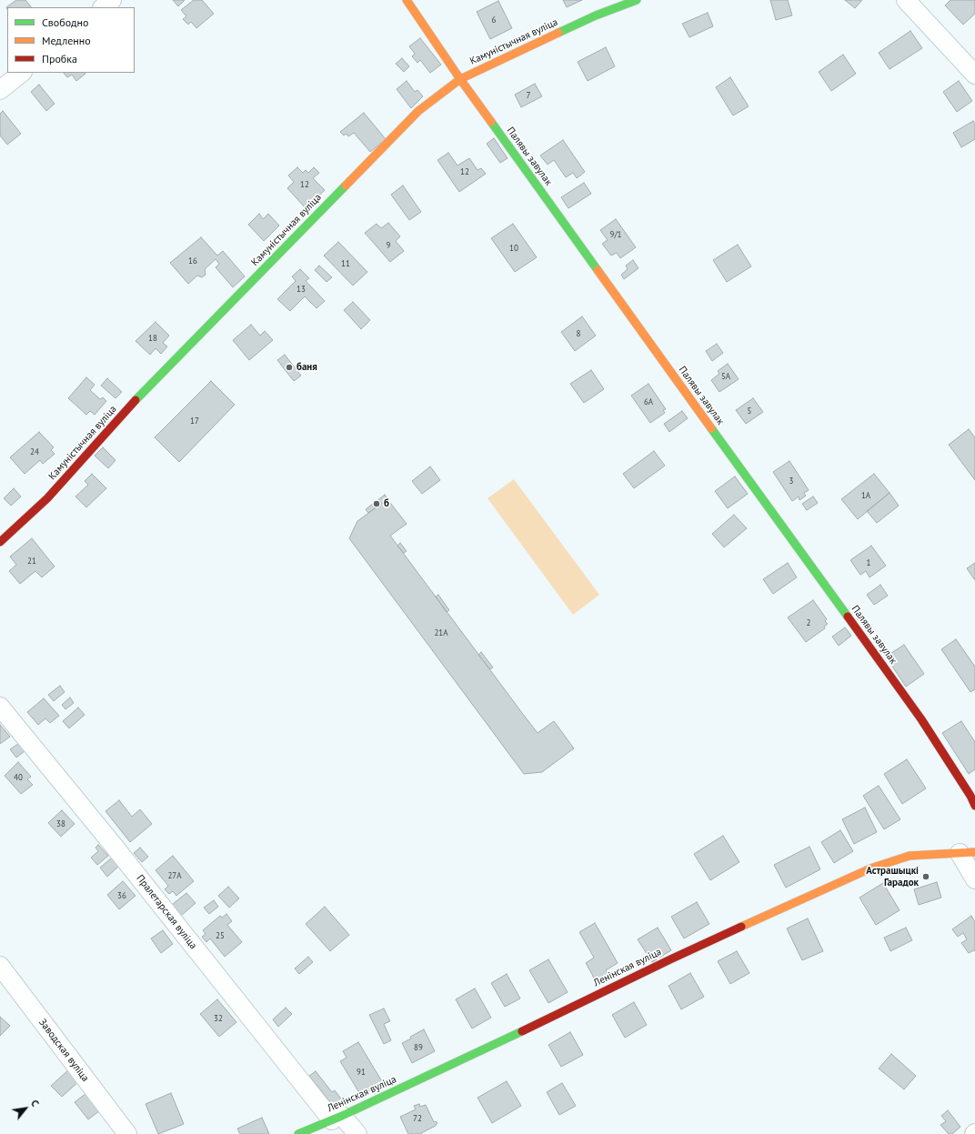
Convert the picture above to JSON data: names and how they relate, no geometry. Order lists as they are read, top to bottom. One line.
{"streets":{"street":["Камуністычная вуліца","Палявы завулак","Пралетарская вуліца","Ленінская вуліца","Заводская вуліца"]},"crossings":[["Камуністычная вуліца","Палявы завулак"],["Пралетарская вуліца","Ленінская вуліца"]],"places":["баня","б","Астрашыцкі Гарадок"],"house_numbers":["6","7","12","12","9/1","9","10","16","11","13","8","18","5А","6А","5","17","24","3","1А","21","1","2","21А","40","38","27А","36","25","32","89","91","72"],"legend":["Свободно","Медленно","Пробка"],"north":"top right"}
